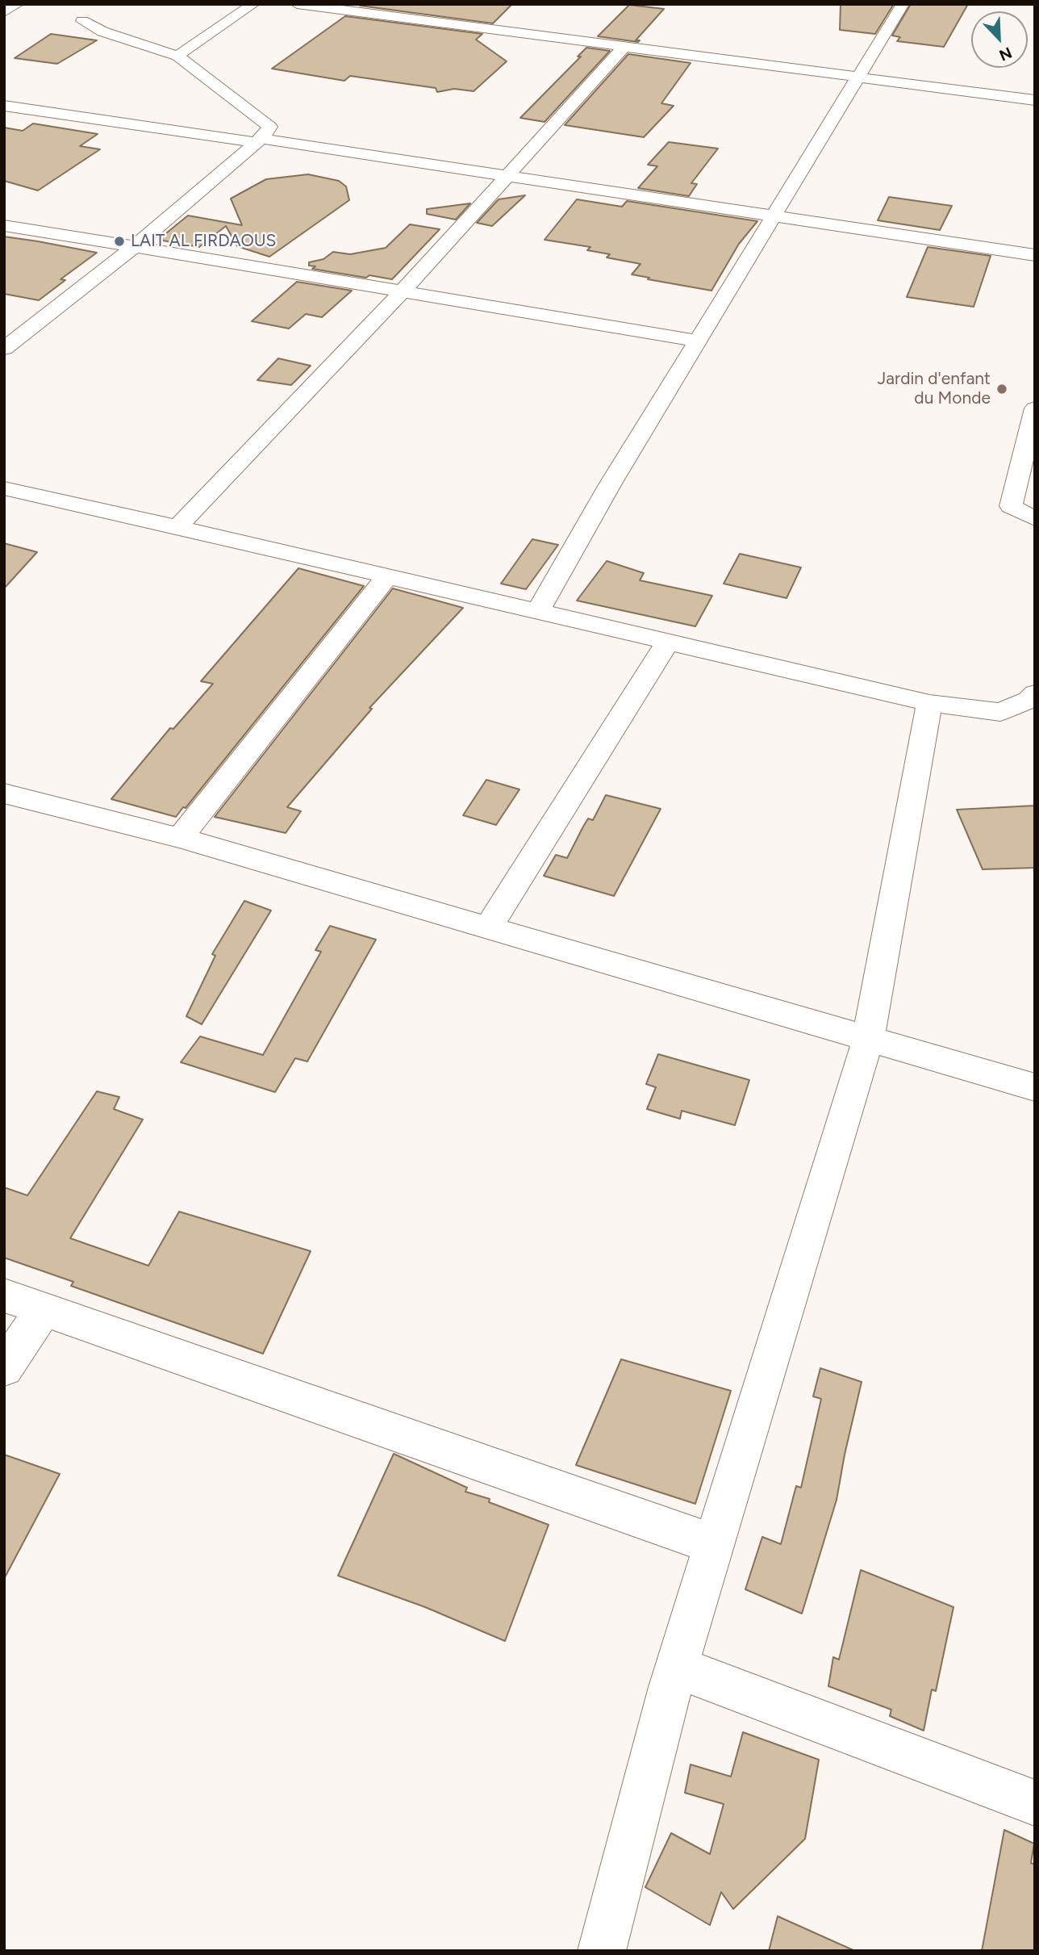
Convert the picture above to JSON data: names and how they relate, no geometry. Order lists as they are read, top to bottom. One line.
{"places":["LAIT AL FIRDAOUS","Jardin d'enfant du Monde"],"north":"bottom right"}
